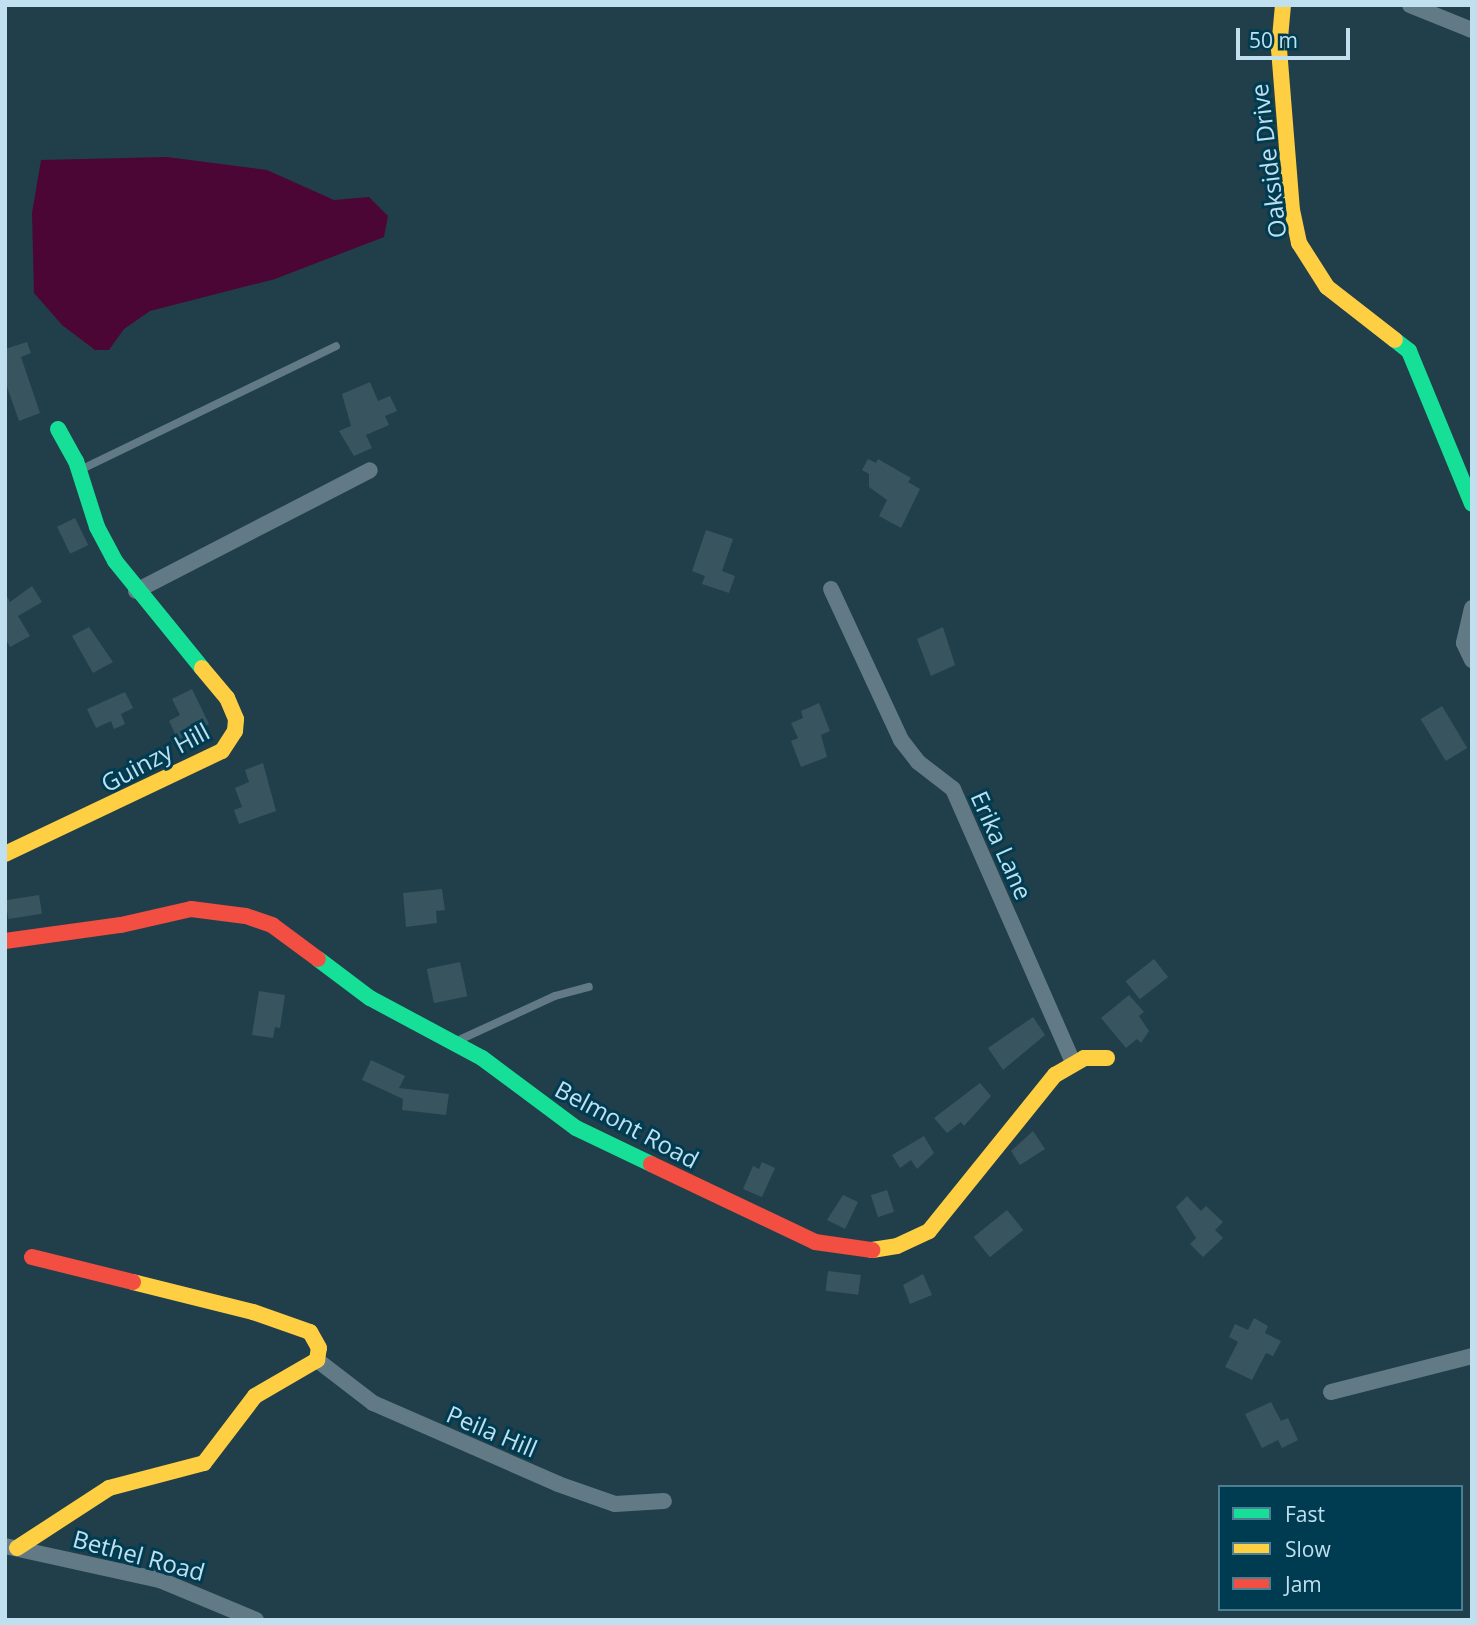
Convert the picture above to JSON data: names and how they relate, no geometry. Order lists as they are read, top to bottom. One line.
{"streets":{"street":["Oakside Drive","Guinzy Hill","Erika Lane","Belmont Road","Peila Hill","Bethel Road"]},"crossings":[["Erika Lane","Belmont Road"]],"legend":["Fast","Slow","Jam"],"scale_bar":"50 m"}
